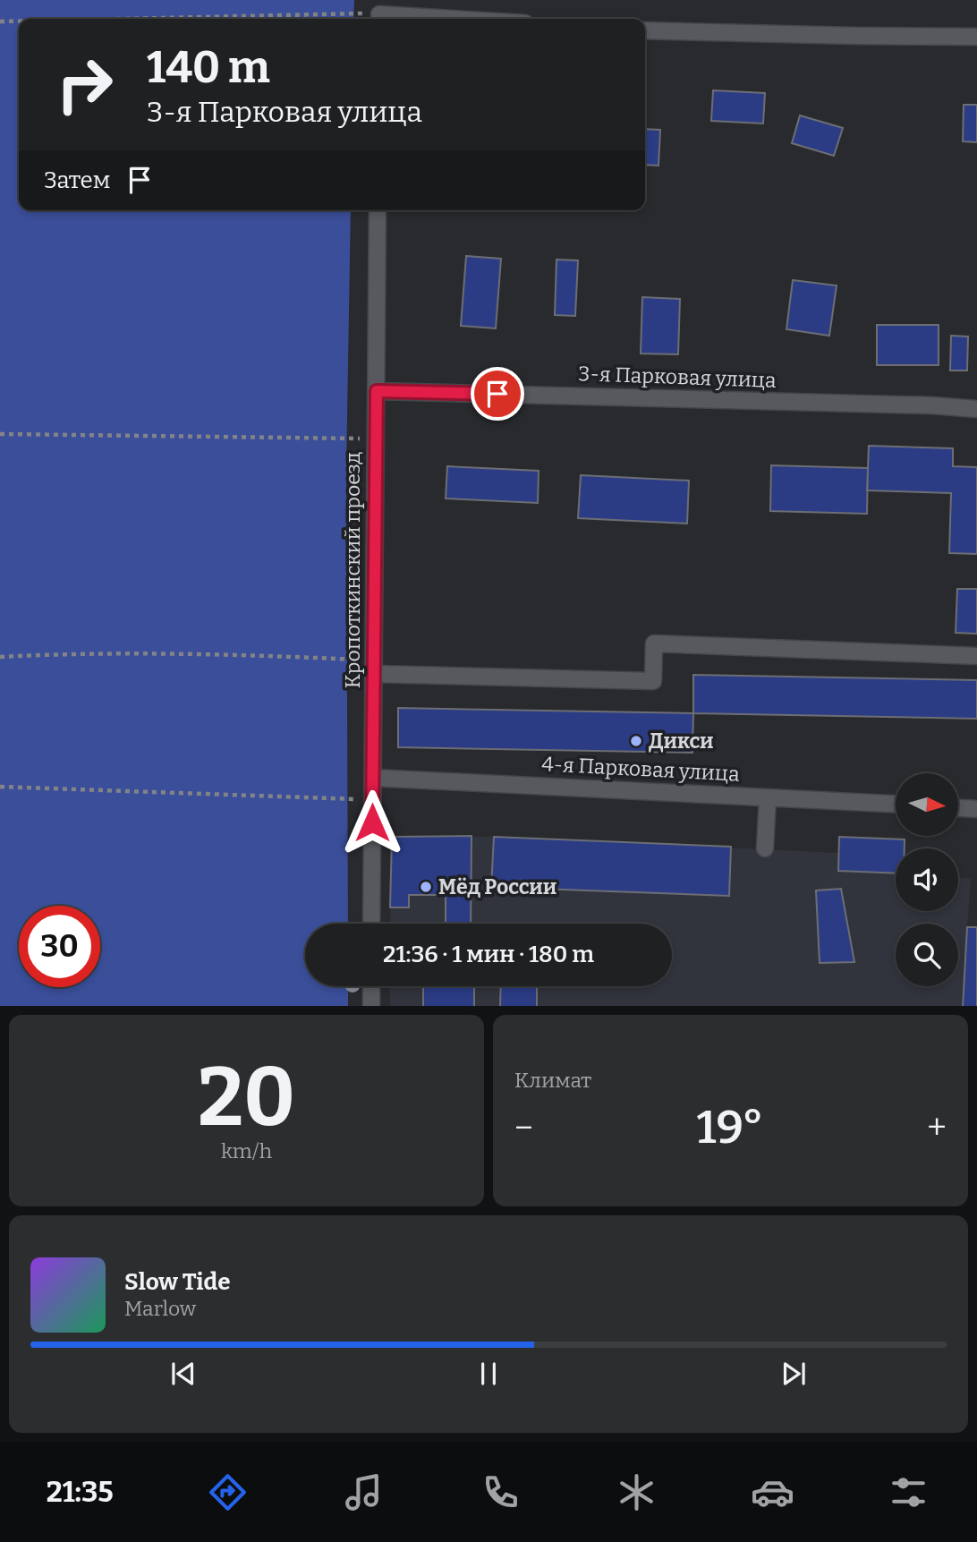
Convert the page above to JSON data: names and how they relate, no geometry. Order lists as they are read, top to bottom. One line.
{"streets":{"street":["3-я Парковая улица","Кропоткинский проезд","4-я Парковая улица"]},"crossings":[["3-я Парковая улица","Кропоткинский проезд"],["Кропоткинский проезд","4-я Парковая улица"]],"places":["Дикси","Мёд России"],"north":"right","page":{"turn":["140 m","3-я Парковая улица"],"then":"Затем","limit":"30","trip":"21:36 · 1 мин · 180 m","tile":[["20","km/h"],"Климат"],"heat":["−","19°","+"],"song":["Slow Tide","Marlow"],"tabs":"21:35"}}
